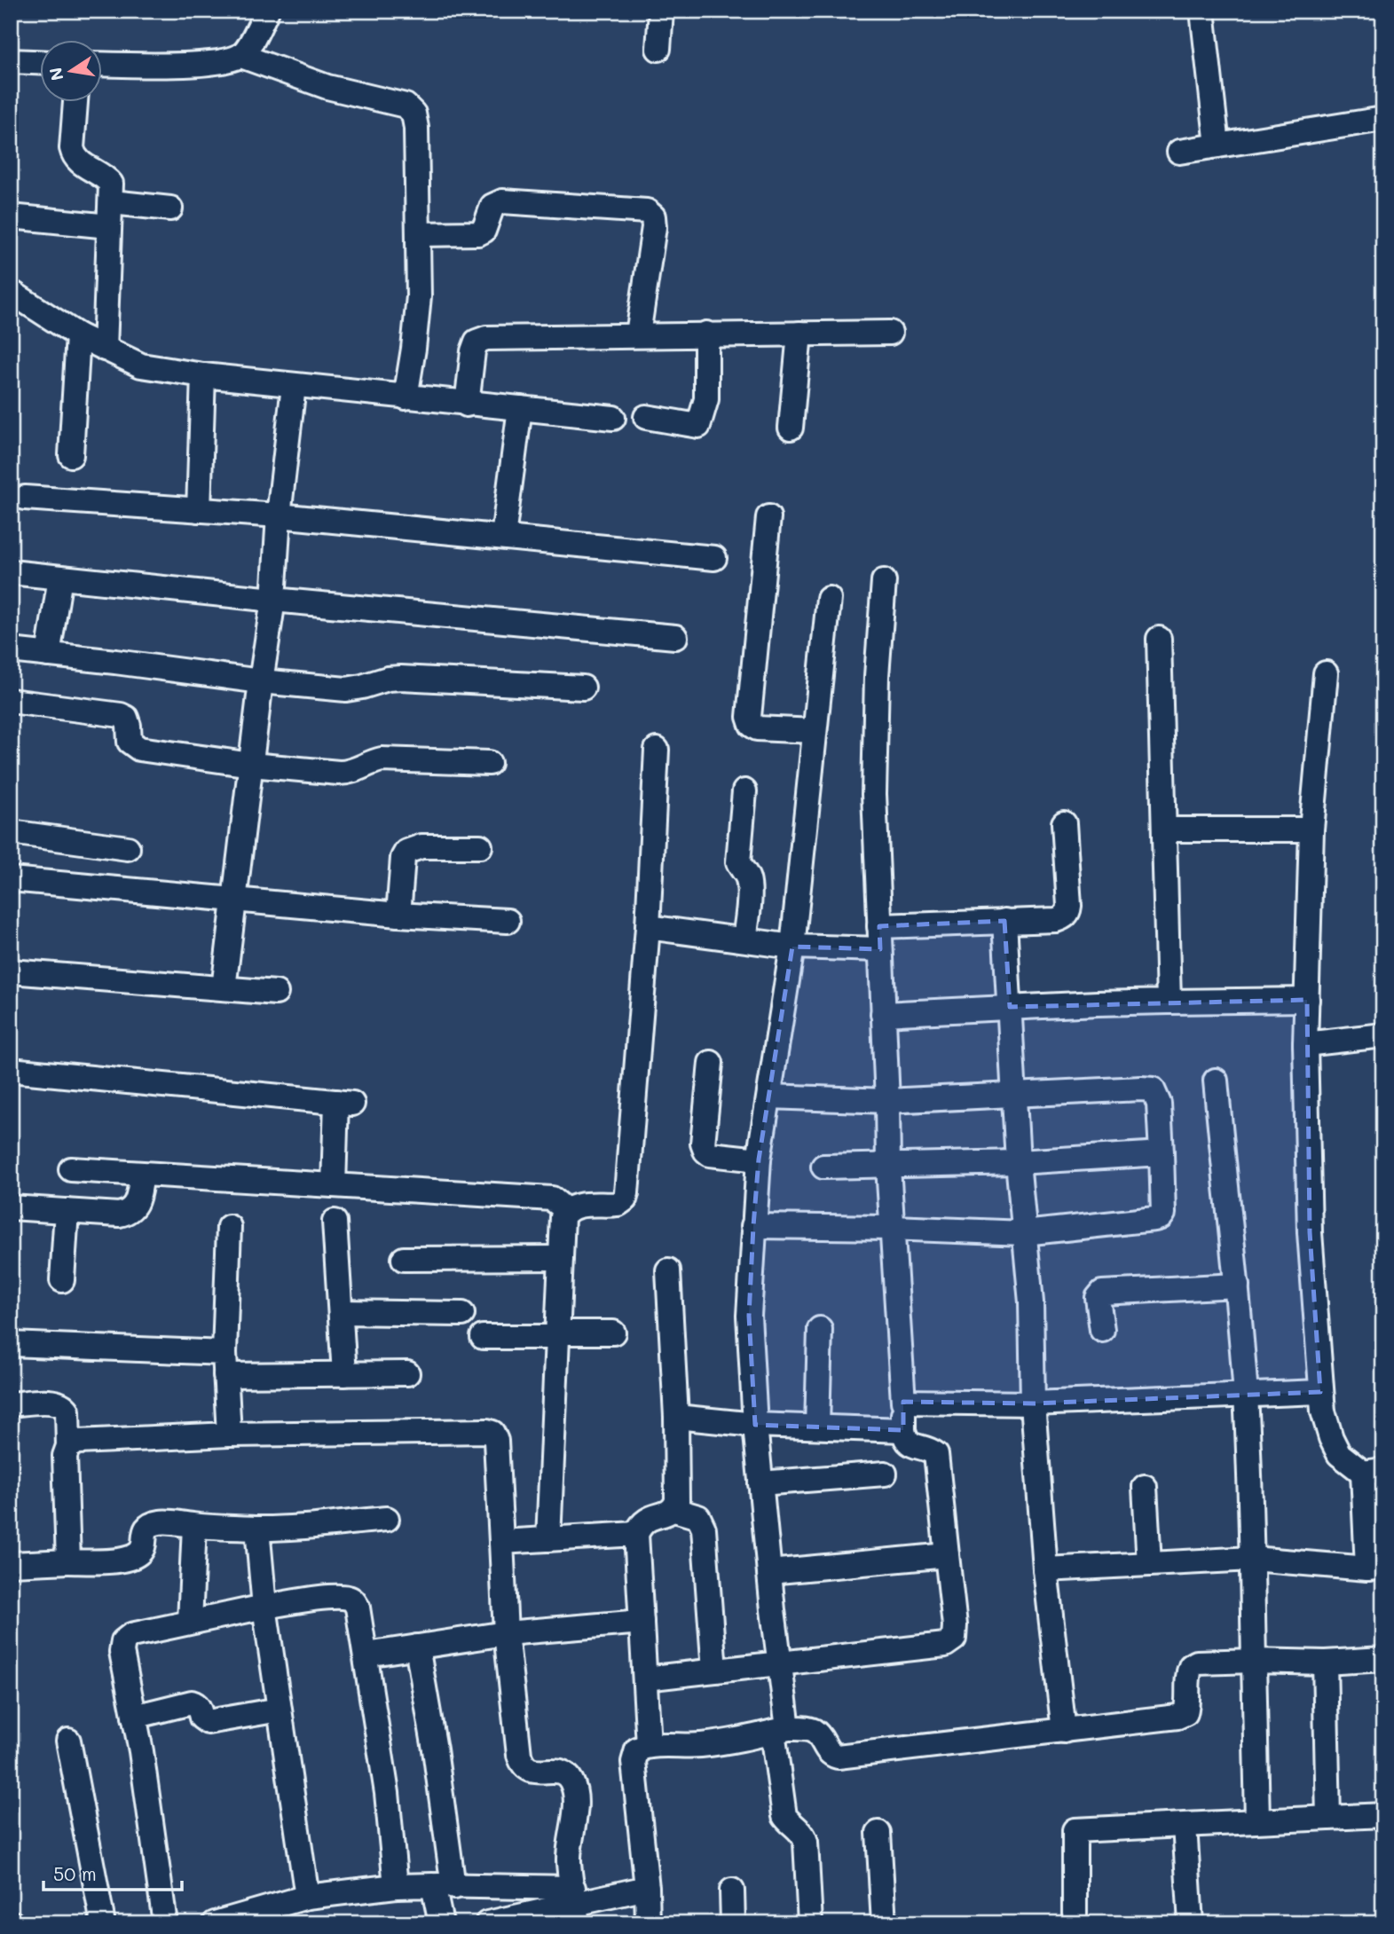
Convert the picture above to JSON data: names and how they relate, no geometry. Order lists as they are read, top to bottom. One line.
{"scale_bar":"50 m","north":"left"}
